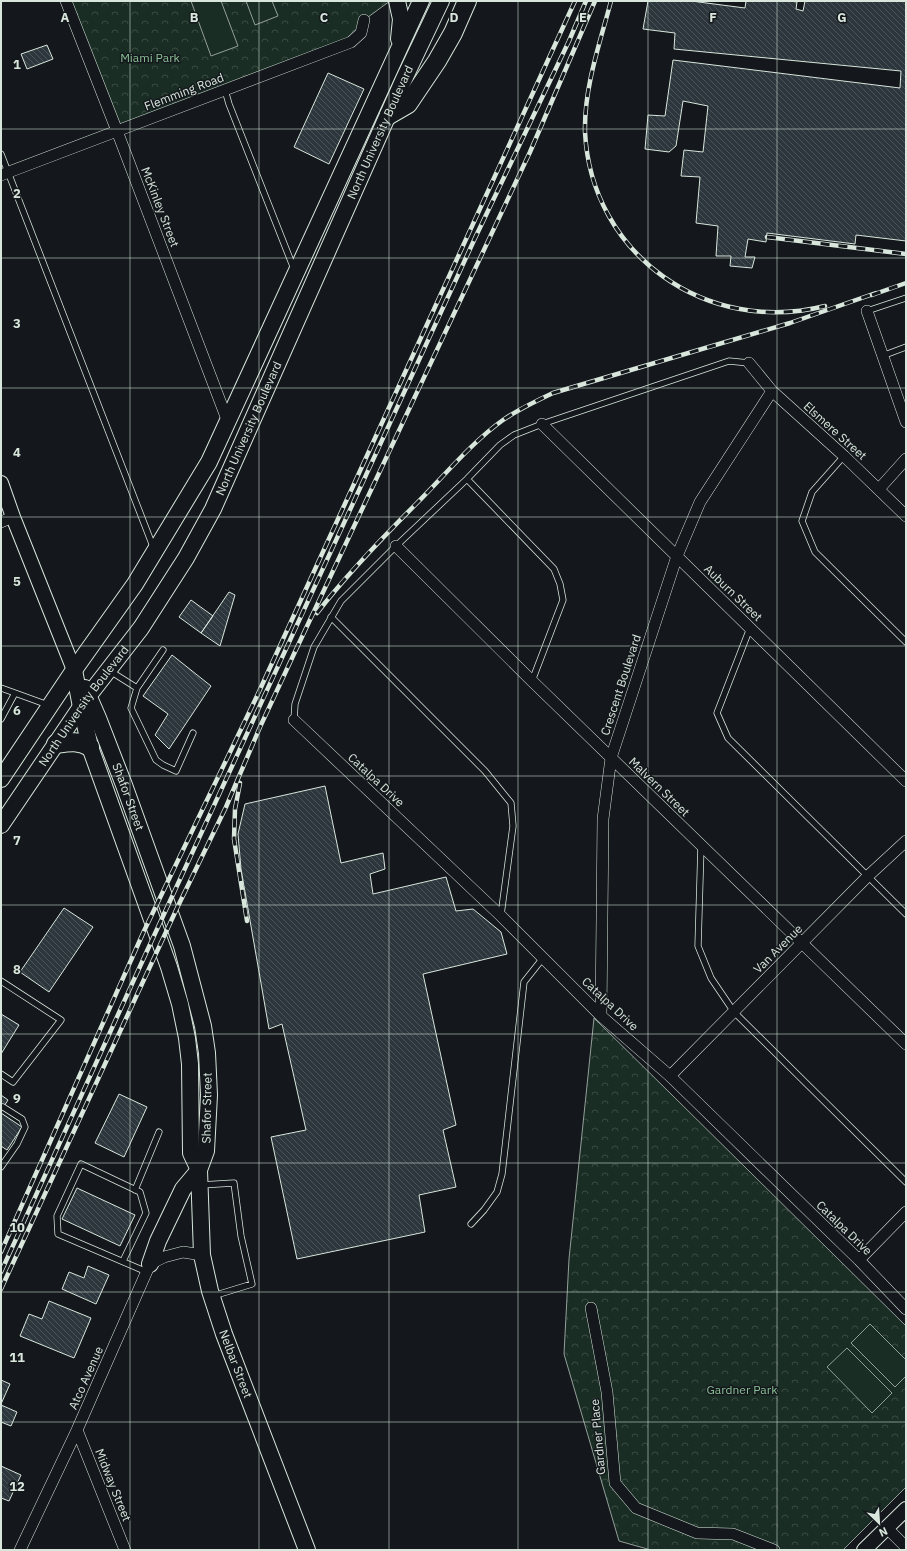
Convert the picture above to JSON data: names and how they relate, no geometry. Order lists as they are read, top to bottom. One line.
{"streets":{"main road":["North University Boulevard","Shafor Street","Nelbar Street"],"street":["Flemming Road","McKinley Street","Elsmere Street","Auburn Street","Crescent Boulevard","Catalpa Drive","Malvern Street","Van Avenue","Atco Avenue","Gardner Place","Midway Street"]},"crossings":[["Flemming Road","McKinley Street"],["North University Boulevard","McKinley Street"],["North University Boulevard","Shafor Street"],["Elsmere Street","Crescent Boulevard"],["Auburn Street","Crescent Boulevard"],["Crescent Boulevard","Catalpa Drive"],["Crescent Boulevard","Malvern Street"],["Catalpa Drive","Van Avenue"],["Malvern Street","Van Avenue"],["Shafor Street","Nelbar Street"],["Atco Avenue","Midway Street"]],"parks":["Miami Park","Gardner Park"],"north":"bottom right","grid":{"columns":["A","B","C","D","E","F","G"],"rows":["1","2","3","4","5","6","7","8","9","10","11","12"]}}
